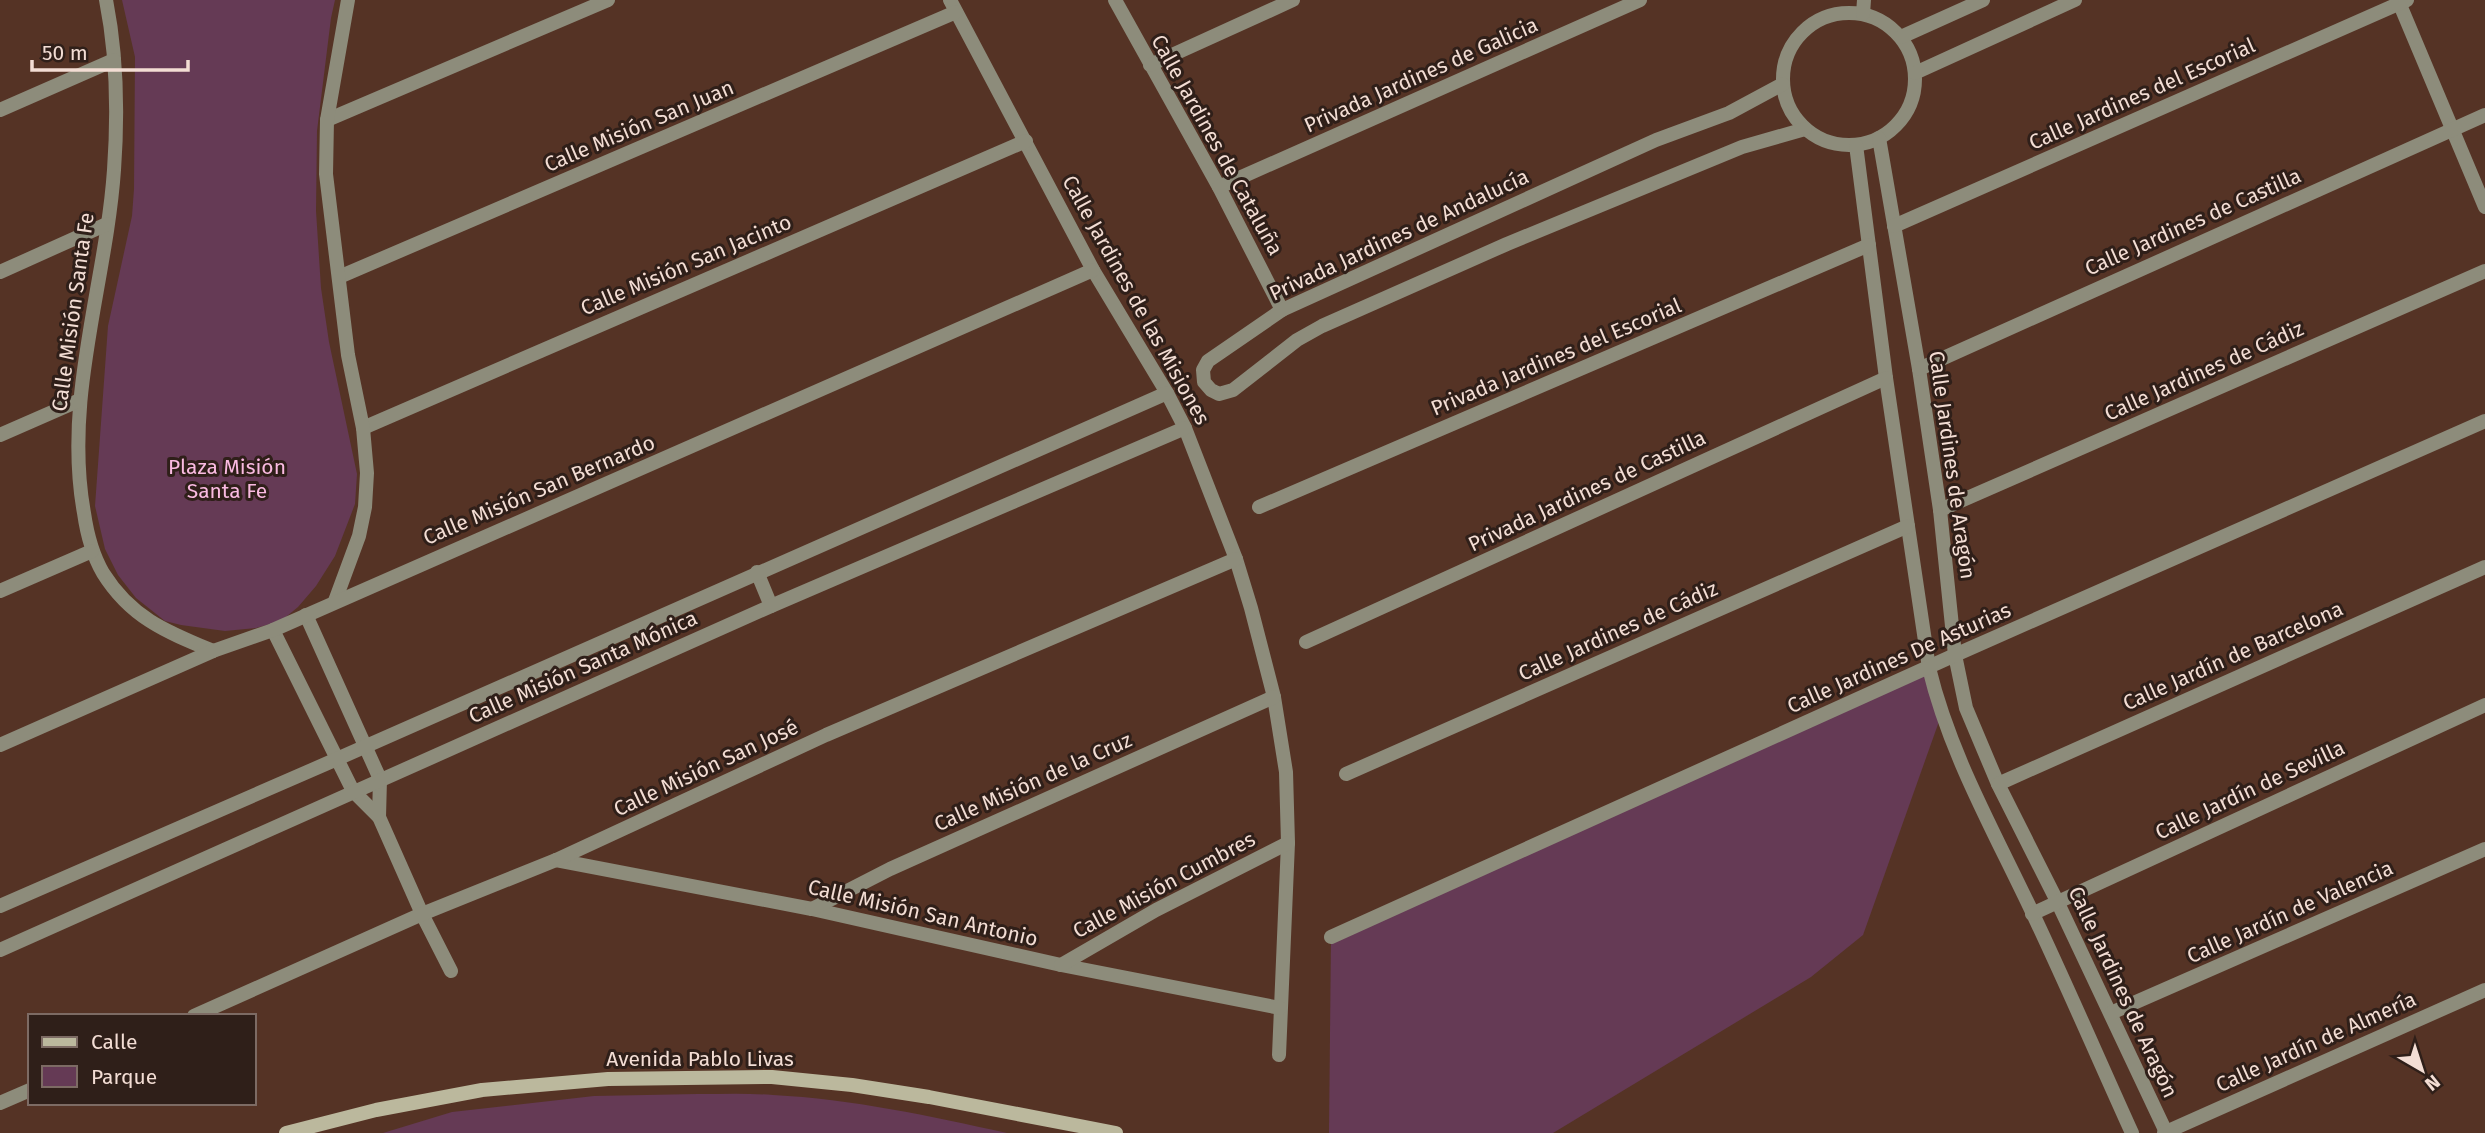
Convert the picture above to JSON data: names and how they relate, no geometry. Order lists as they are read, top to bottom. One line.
{"streets":{"main road":["Avenida Pablo Livas"],"street":["Privada Jardines de Galicia","Calle Jardines del Escorial","Calle Misión San Juan","Calle Jardines de Cataluña","Calle Jardines de Castilla","Privada Jardines de Andalucía","Calle Misión San Jacinto","Calle Jardines de las Misiones","Calle Misión Santa Fe","Privada Jardines del Escorial","Calle Jardines de Cádiz","Calle Jardines de Aragón","Calle Misión San Bernardo","Privada Jardines de Castilla","Calle Jardín de Barcelona","Calle Jardines De Asturias","Calle Misión Santa Mónica","Calle Misión San José","Calle Misión de la Cruz","Calle Jardín de Sevilla","Calle Misión Cumbres","Calle Jardín de Valencia","Calle Misión San Antonio","Calle Jardín de Almería"]},"crossings":[["Privada Jardines de Galicia","Calle Jardines de Cataluña"],["Calle Jardines del Escorial","Calle Jardines de Aragón"],["Calle Misión San Juan","Calle Jardines de las Misiones"],["Calle Jardines de Cataluña","Privada Jardines de Andalucía"],["Calle Jardines de Castilla","Calle Jardines de Aragón"],["Privada Jardines de Andalucía","Calle Jardines de Aragón"],["Calle Misión San Jacinto","Calle Jardines de las Misiones"],["Calle Jardines de las Misiones","Calle Misión San Bernardo"],["Calle Jardines de las Misiones","Calle Misión Santa Mónica"],["Calle Jardines de las Misiones","Calle Misión San José"],["Calle Jardines de las Misiones","Calle Misión de la Cruz"],["Calle Jardines de las Misiones","Calle Misión Cumbres"],["Calle Jardines de las Misiones","Calle Misión San Antonio"],["Calle Misión Santa Fe","Calle Misión San Bernardo"],["Calle Jardines de Cádiz","Calle Jardines de Aragón"],["Calle Jardines de Aragón","Calle Jardín de Barcelona"],["Calle Jardines de Aragón","Calle Jardines De Asturias"],["Calle Jardines de Aragón","Calle Jardín de Sevilla"],["Calle Jardines de Aragón","Calle Jardín de Valencia"],["Calle Jardines de Aragón","Calle Jardín de Almería"],["Calle Misión San José","Calle Misión San Antonio"],["Calle Misión de la Cruz","Calle Misión San Antonio"],["Calle Misión Cumbres","Calle Misión San Antonio"]],"parks":["Plaza Misión Santa Fe"],"legend":["Calle","Parque"],"scale_bar":"50 m","north":"bottom right"}
